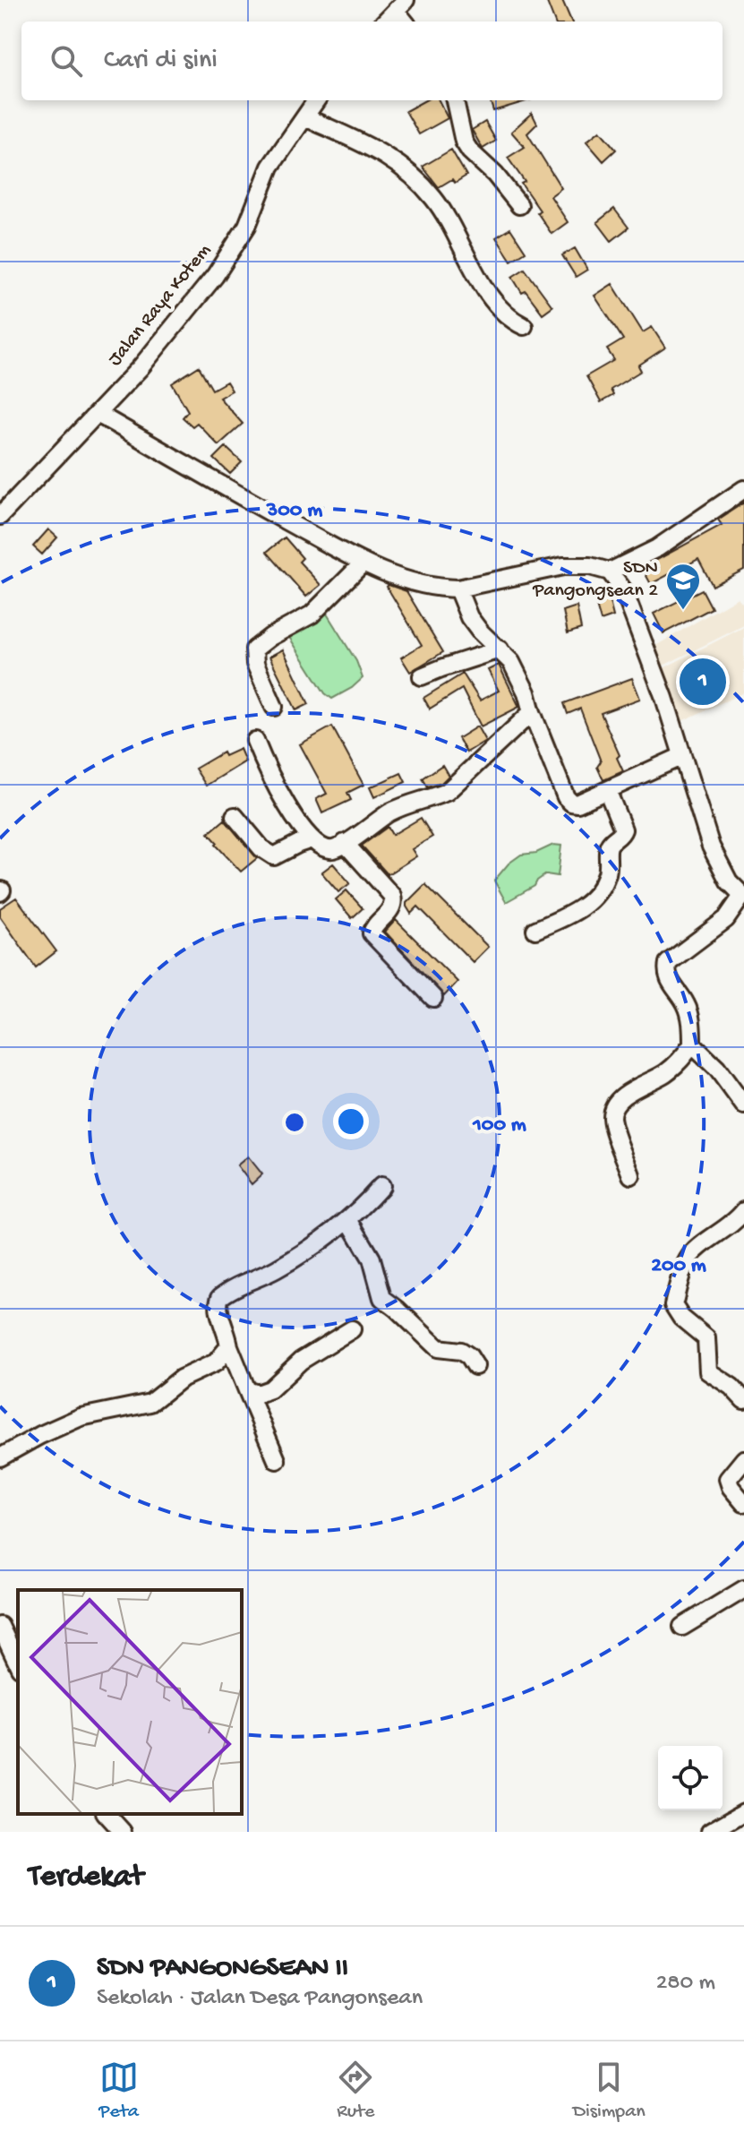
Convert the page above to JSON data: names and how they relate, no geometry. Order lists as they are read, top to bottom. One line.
{"streets":{"street":["Jalan Raya Kotem"]},"places":{"school or university":["SDN Pangongsean 2"]},"page":{"search":"Cari di sini","pins":"1","heading":"Terdekat","list":[{"mark":"1","name":"SDN PANGONGSEAN II","note":"Sekolah · Jalan Desa Pangonsean","value":"280 m"}],"nav":["Peta","Rute","Disimpan"]},"rings":["300 m","100 m","200 m"]}
